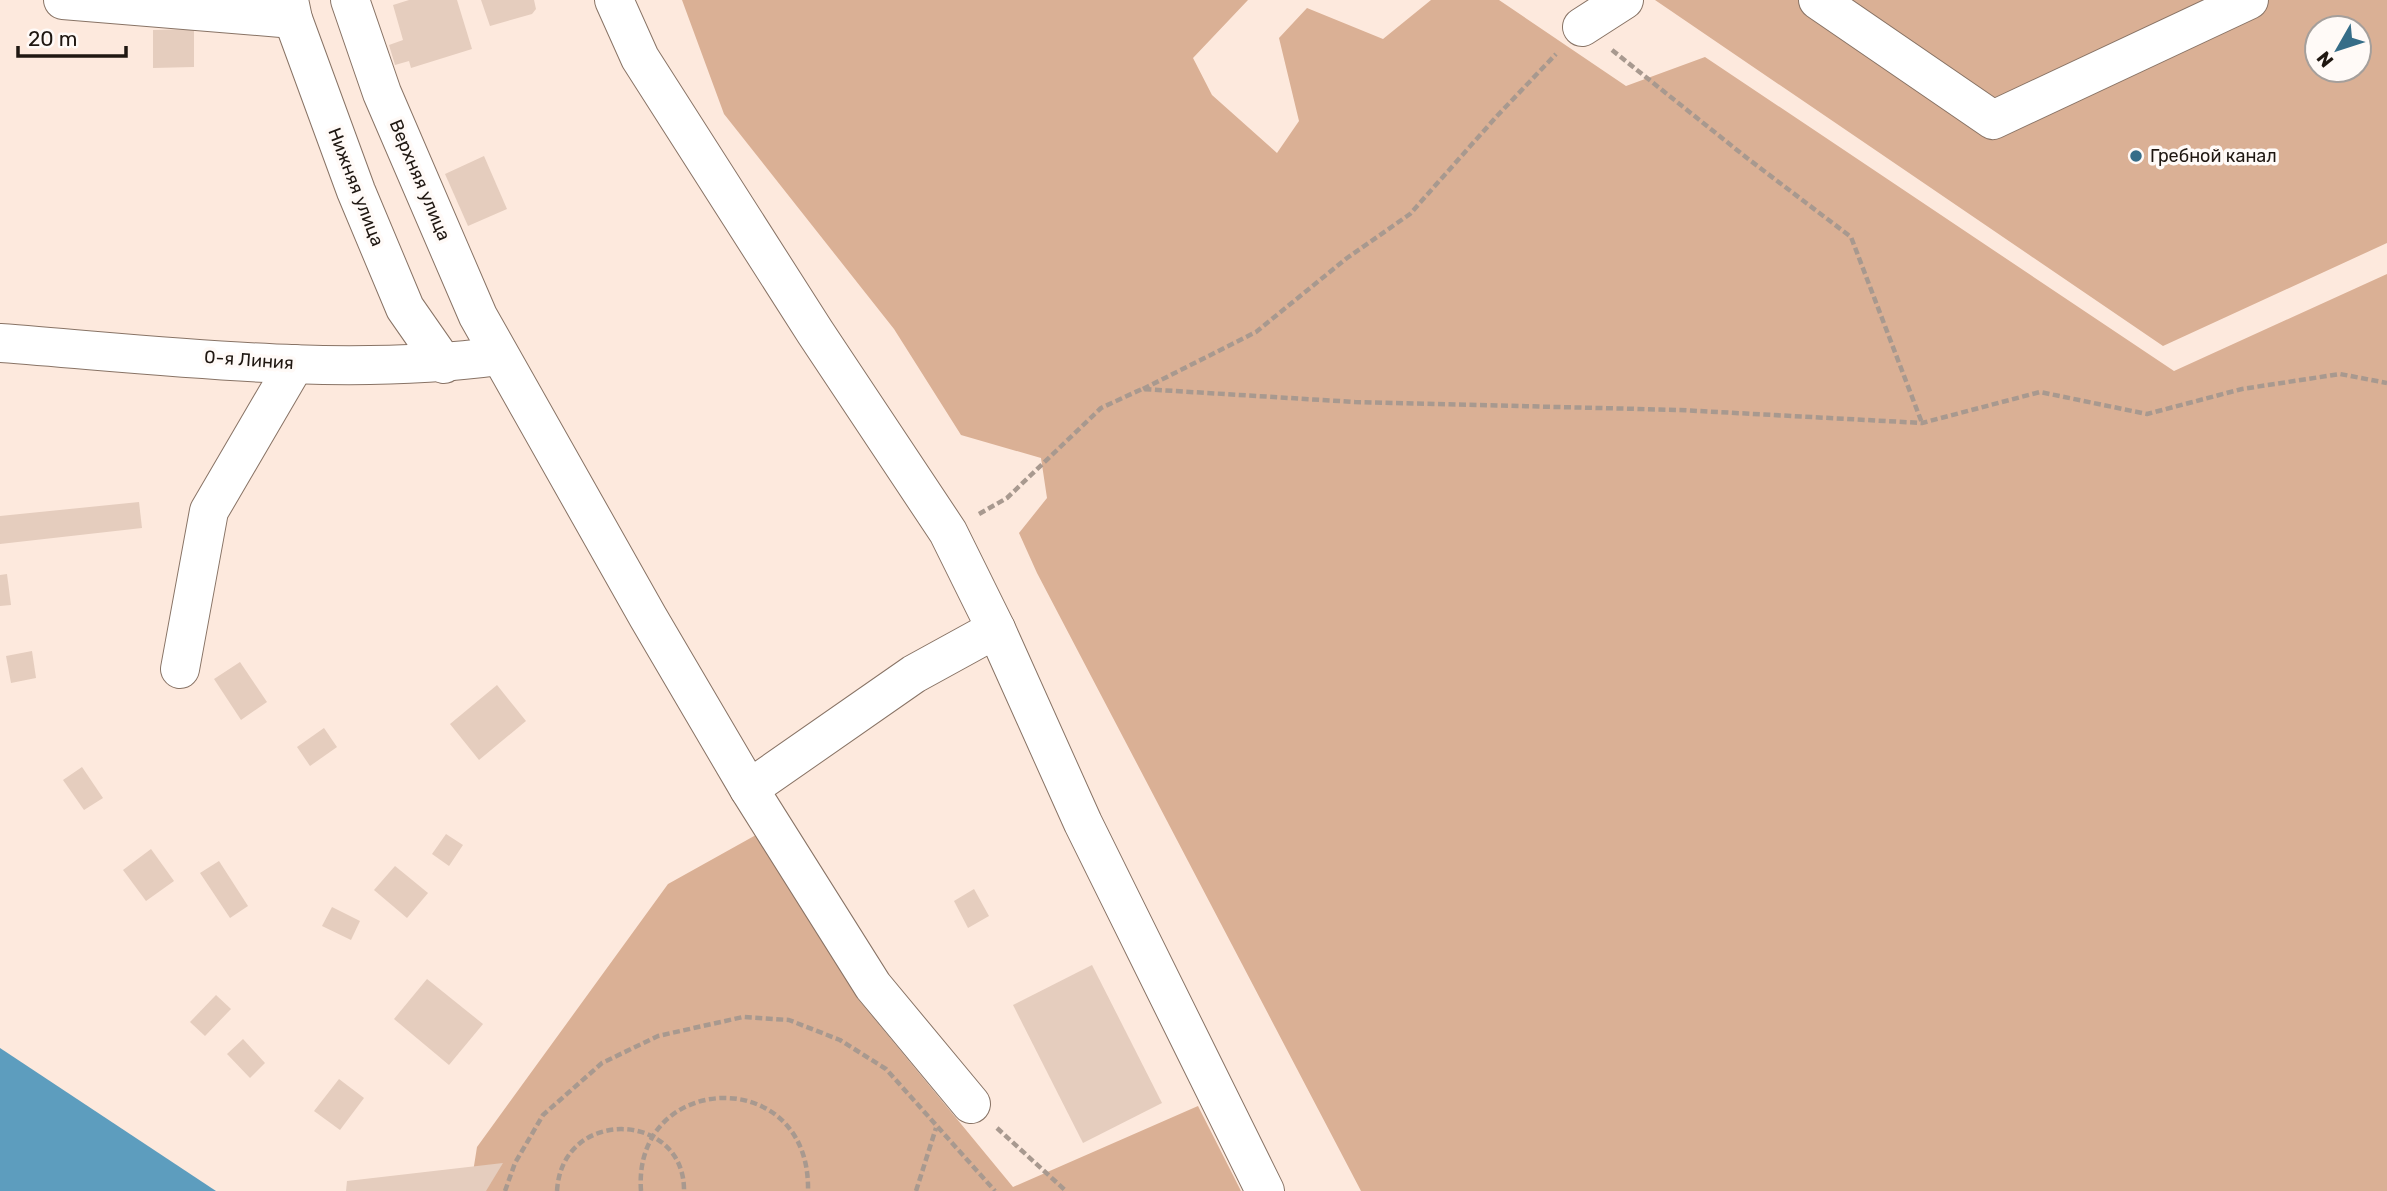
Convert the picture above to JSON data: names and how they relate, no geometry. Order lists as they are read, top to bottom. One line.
{"streets":{"street":["Верхняя улица","Нижняя улица","0-я Линия"]},"crossings":[["Верхняя улица","0-я Линия"],["Нижняя улица","0-я Линия"]],"places":["Гребной канал"],"scale_bar":"20 m","north":"bottom left"}
